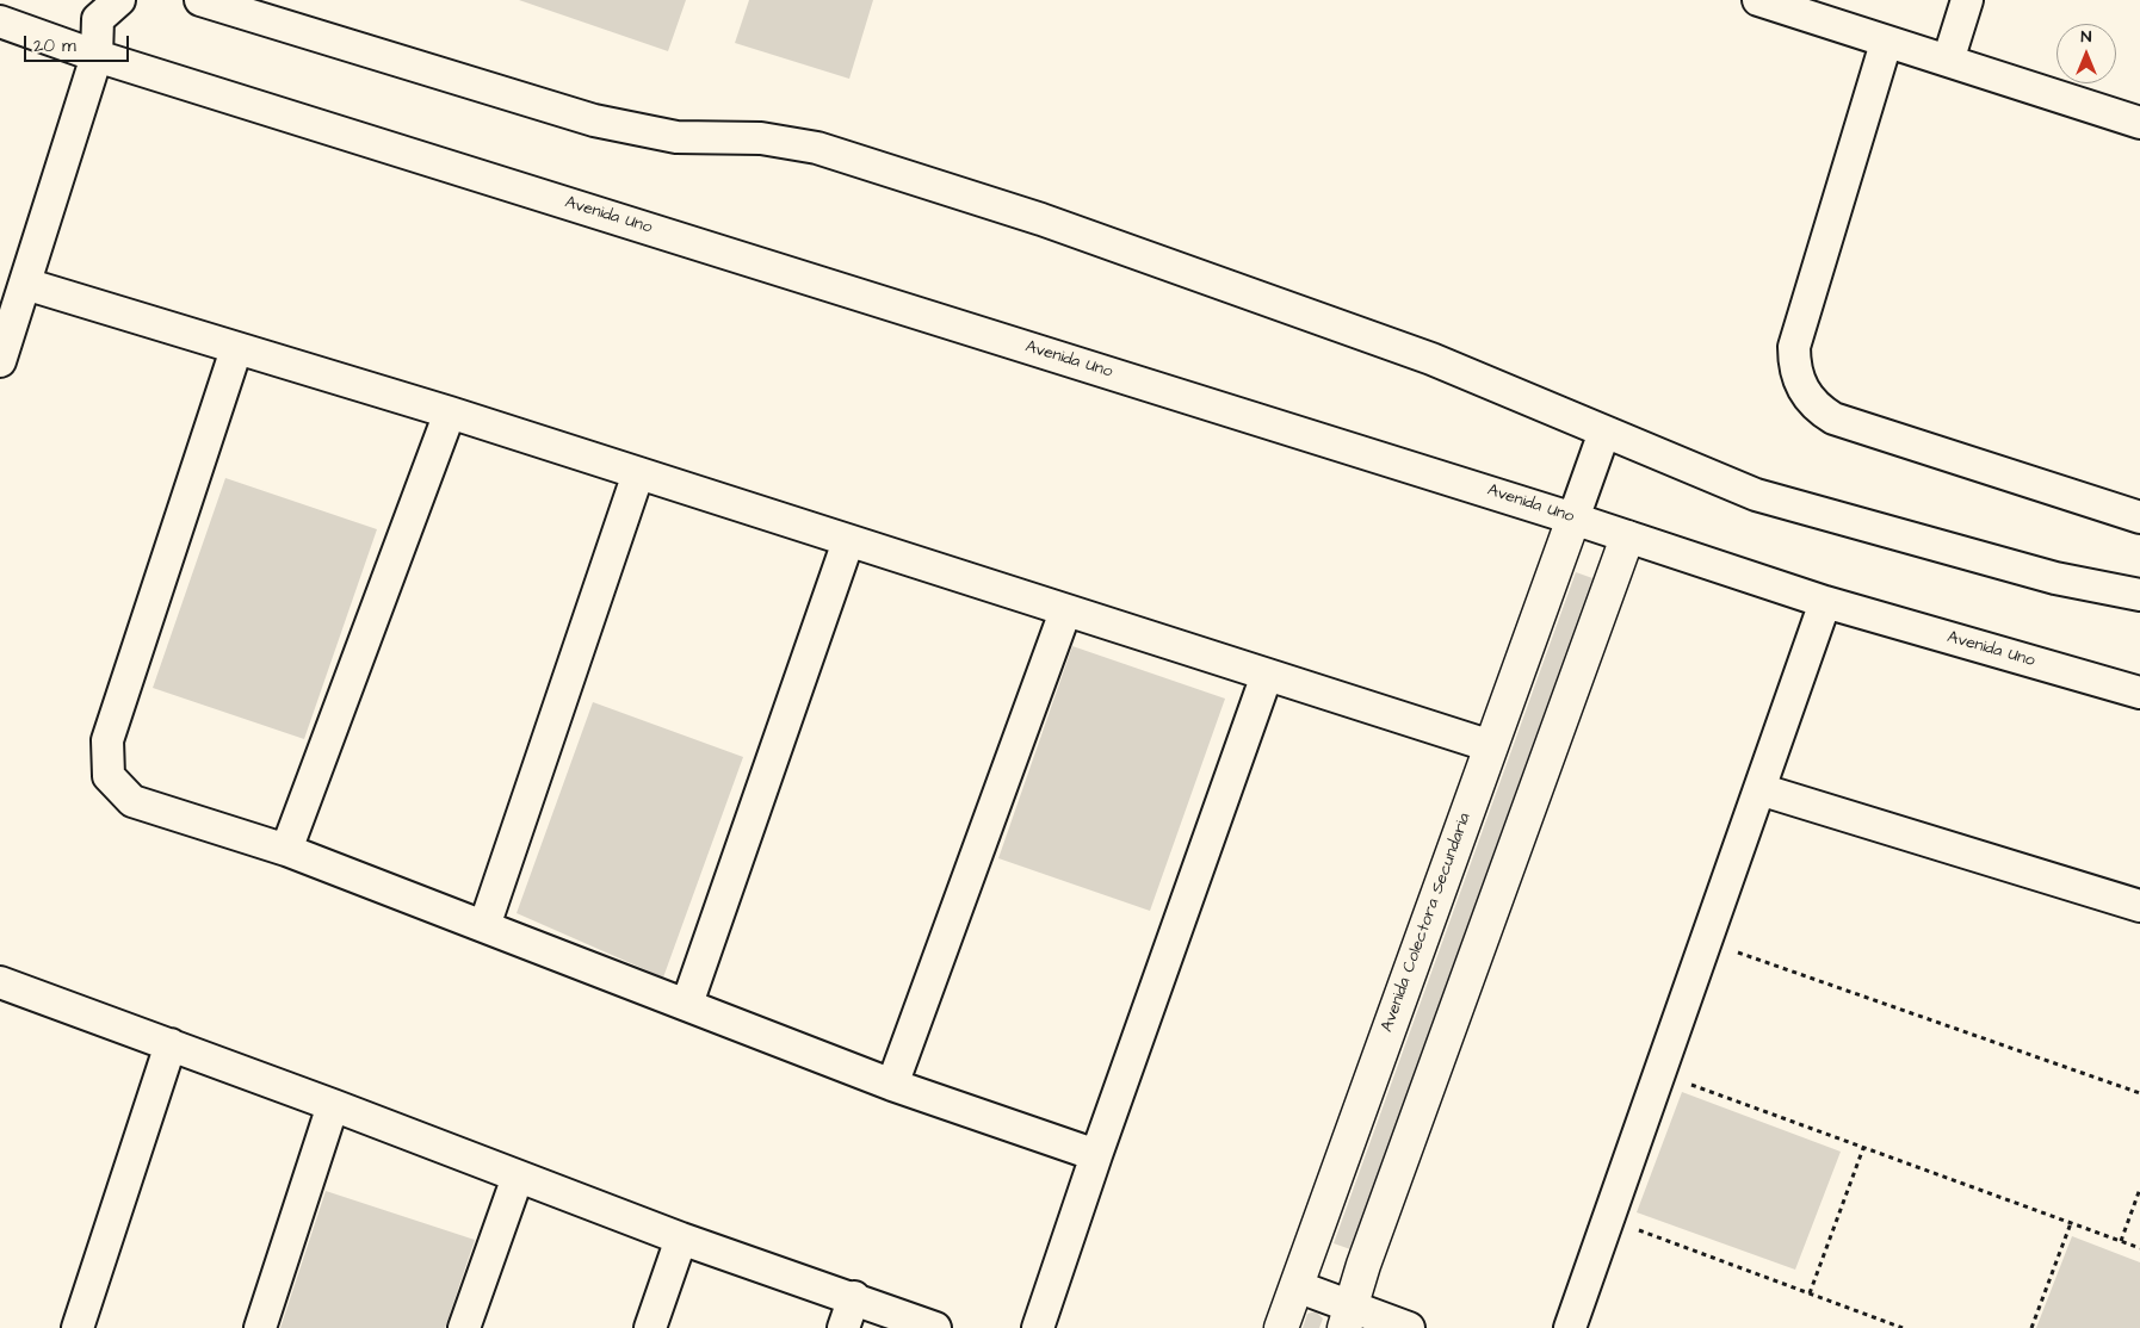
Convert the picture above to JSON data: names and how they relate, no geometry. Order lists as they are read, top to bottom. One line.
{"streets":{"street":["Avenida Uno","Avenida Colectora Secundaria"]},"crossings":[["Avenida Uno","Avenida Colectora Secundaria"]],"scale_bar":"20 m","north":"top"}
